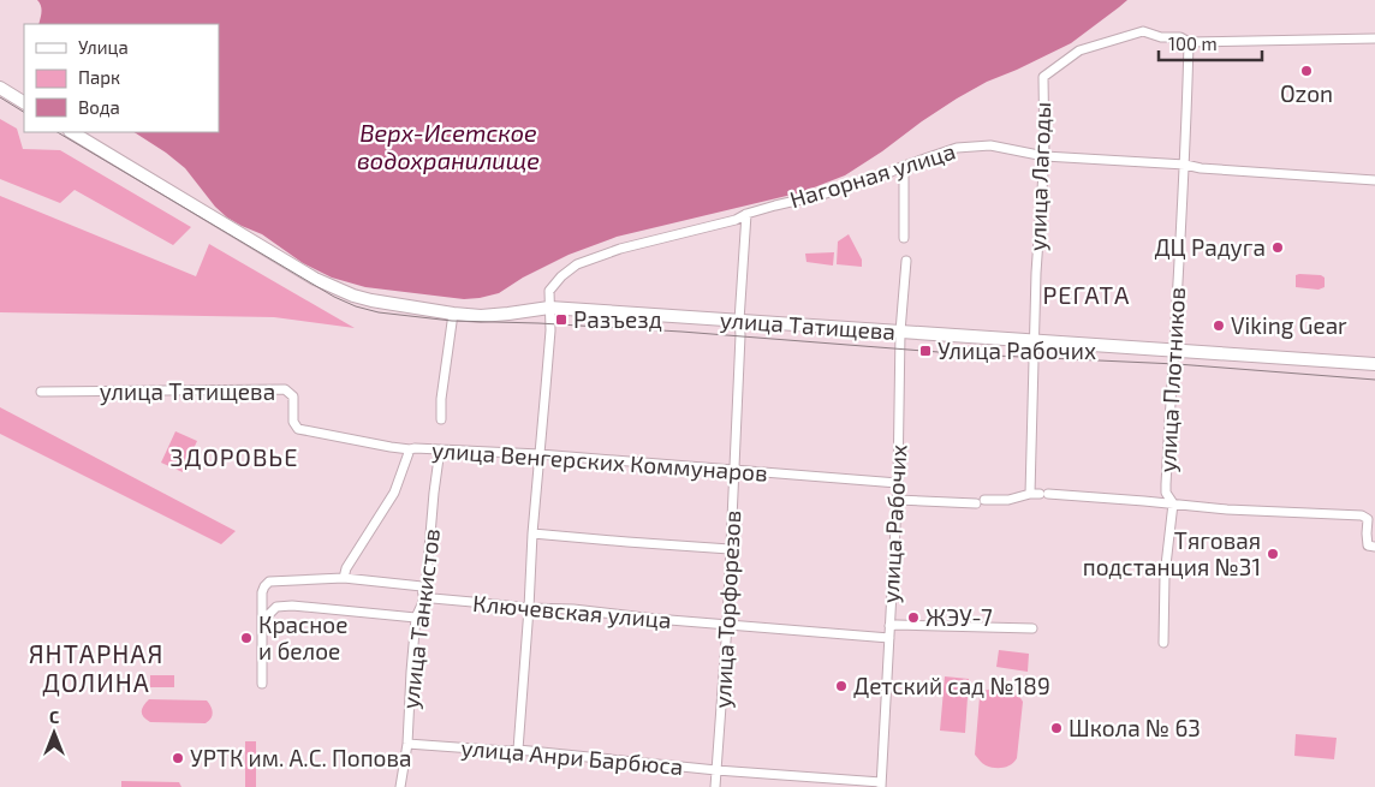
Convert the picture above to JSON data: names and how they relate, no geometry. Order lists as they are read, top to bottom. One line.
{"streets":{"street":["Нагорная улица","улица Лагоды","улица Татищева","улица Плотников","улица Венгерских Коммунаров","улица Рабочих","улица Торфорезов","Ключевская улица","улица Танкистов","улица Анри Барбюса"]},"crossings":[["Нагорная улица","улица Лагоды"],["Нагорная улица","улица Татищева"],["Нагорная улица","улица Плотников"],["Нагорная улица","улица Венгерских Коммунаров"],["Нагорная улица","улица Торфорезов"],["Нагорная улица","Ключевская улица"],["Нагорная улица","улица Анри Барбюса"],["улица Лагоды","улица Татищева"],["улица Лагоды","улица Плотников"],["улица Татищева","улица Плотников"],["улица Татищева","улица Венгерских Коммунаров"],["улица Татищева","улица Рабочих"],["улица Татищева","улица Торфорезов"],["улица Венгерских Коммунаров","улица Рабочих"],["улица Венгерских Коммунаров","улица Торфорезов"],["улица Венгерских Коммунаров","Ключевская улица"],["улица Венгерских Коммунаров","улица Танкистов"],["улица Рабочих","Ключевская улица"],["улица Рабочих","улица Анри Барбюса"],["улица Торфорезов","Ключевская улица"],["улица Торфорезов","улица Анри Барбюса"],["Ключевская улица","улица Танкистов"],["улица Танкистов","улица Анри Барбюса"]],"districts":["РЕГАТА","ЗДОРОВЬЕ","ЯНТАРНАЯ ДОЛИНА"],"water":["Верх-Исетское водохранилище"],"places":{"other":["Ozon","ДЦ Радуга","Viking Gear","Тяговая подстанция №31","ЖЭУ-7","Красное и белое","Детский сад №189","Школа № 63","УРТК им. А.С. Попова"],"transit":["Разъезд","Улица Рабочих"]},"legend":["Улица","Парк","Вода"],"scale_bar":"100 m","north":"top"}
